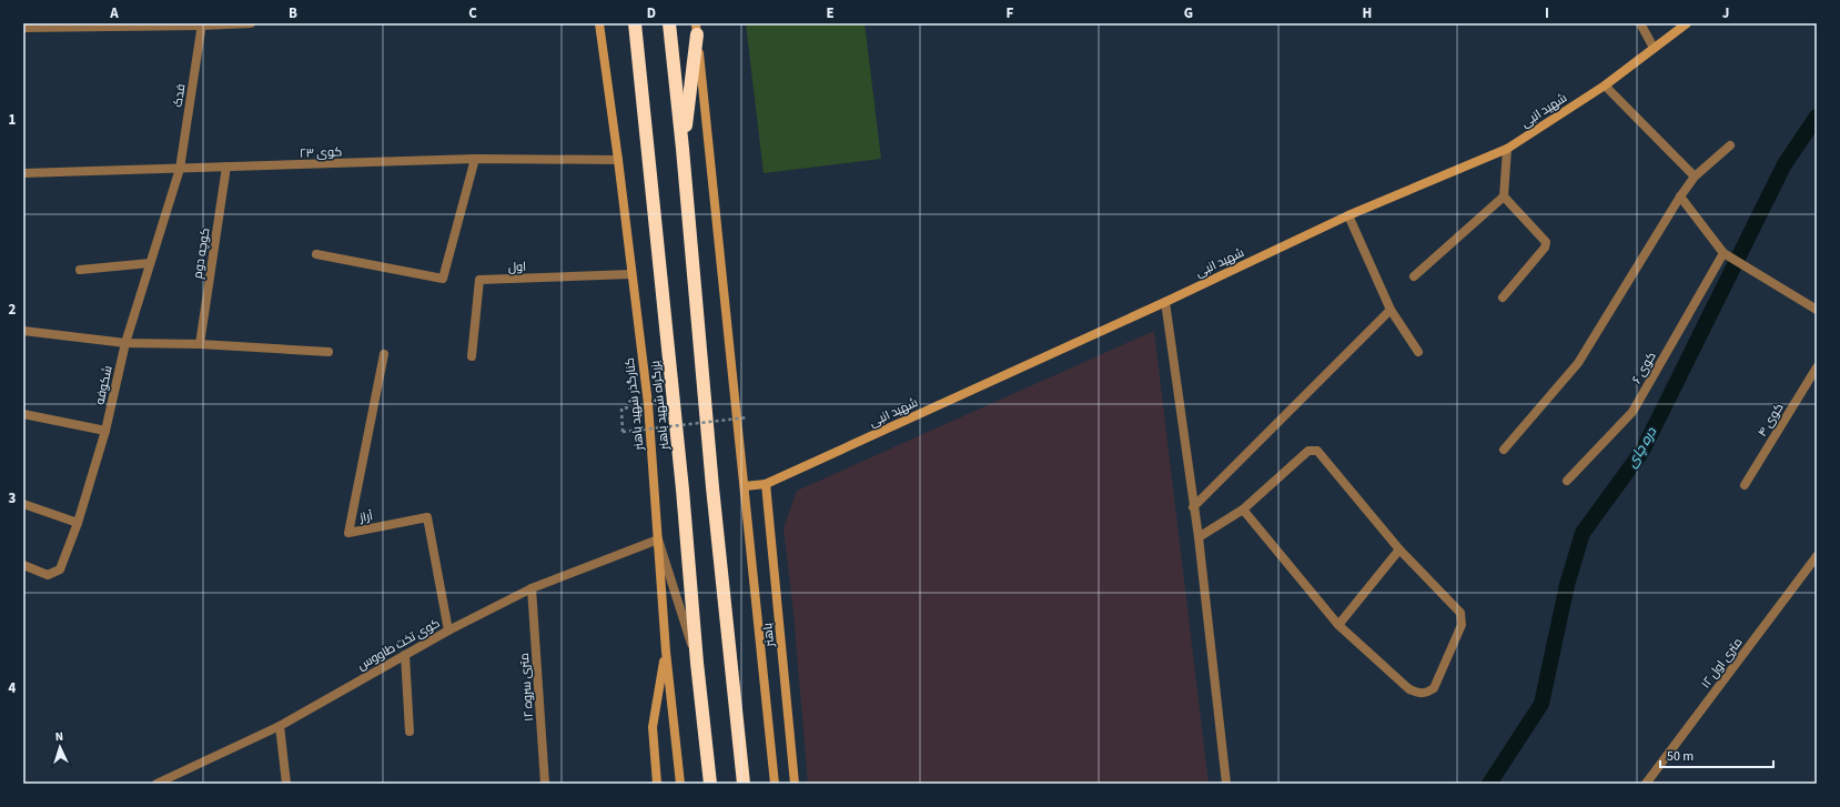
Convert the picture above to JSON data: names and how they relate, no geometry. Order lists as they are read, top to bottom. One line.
{"streets":{"highway":["بزرگراه شهید باهنر"],"main road":["شهید انبی","کنارگذر شهید باهنر","باهنر"],"street":["فدک","کوی ۲۳","کوچه دوم","اول","کوی ۶","شکوفه","کوی ۴","آراز","کوی تخت طاووس","۱۲ متری اول","۱۲ متری سروه"]},"crossings":[["فدک","کوی ۲۳"],["فدک","شکوفه"],["شهید انبی","باهنر"],["کوی ۲۳","کوچه دوم"],["کوی ۲۳","شکوفه"],["کوی ۲۳","کنارگذر شهید باهنر"],["اول","کنارگذر شهید باهنر"],["کنارگذر شهید باهنر","کوی تخت طاووس"],["آراز","کوی تخت طاووس"],["کوی تخت طاووس","۱۲ متری سروه"]],"water":["دره چای"],"scale_bar":"50 m","north":"top","grid":{"columns":["A","B","C","D","E","F","G","H","I","J"],"rows":["1","2","3","4"]}}
